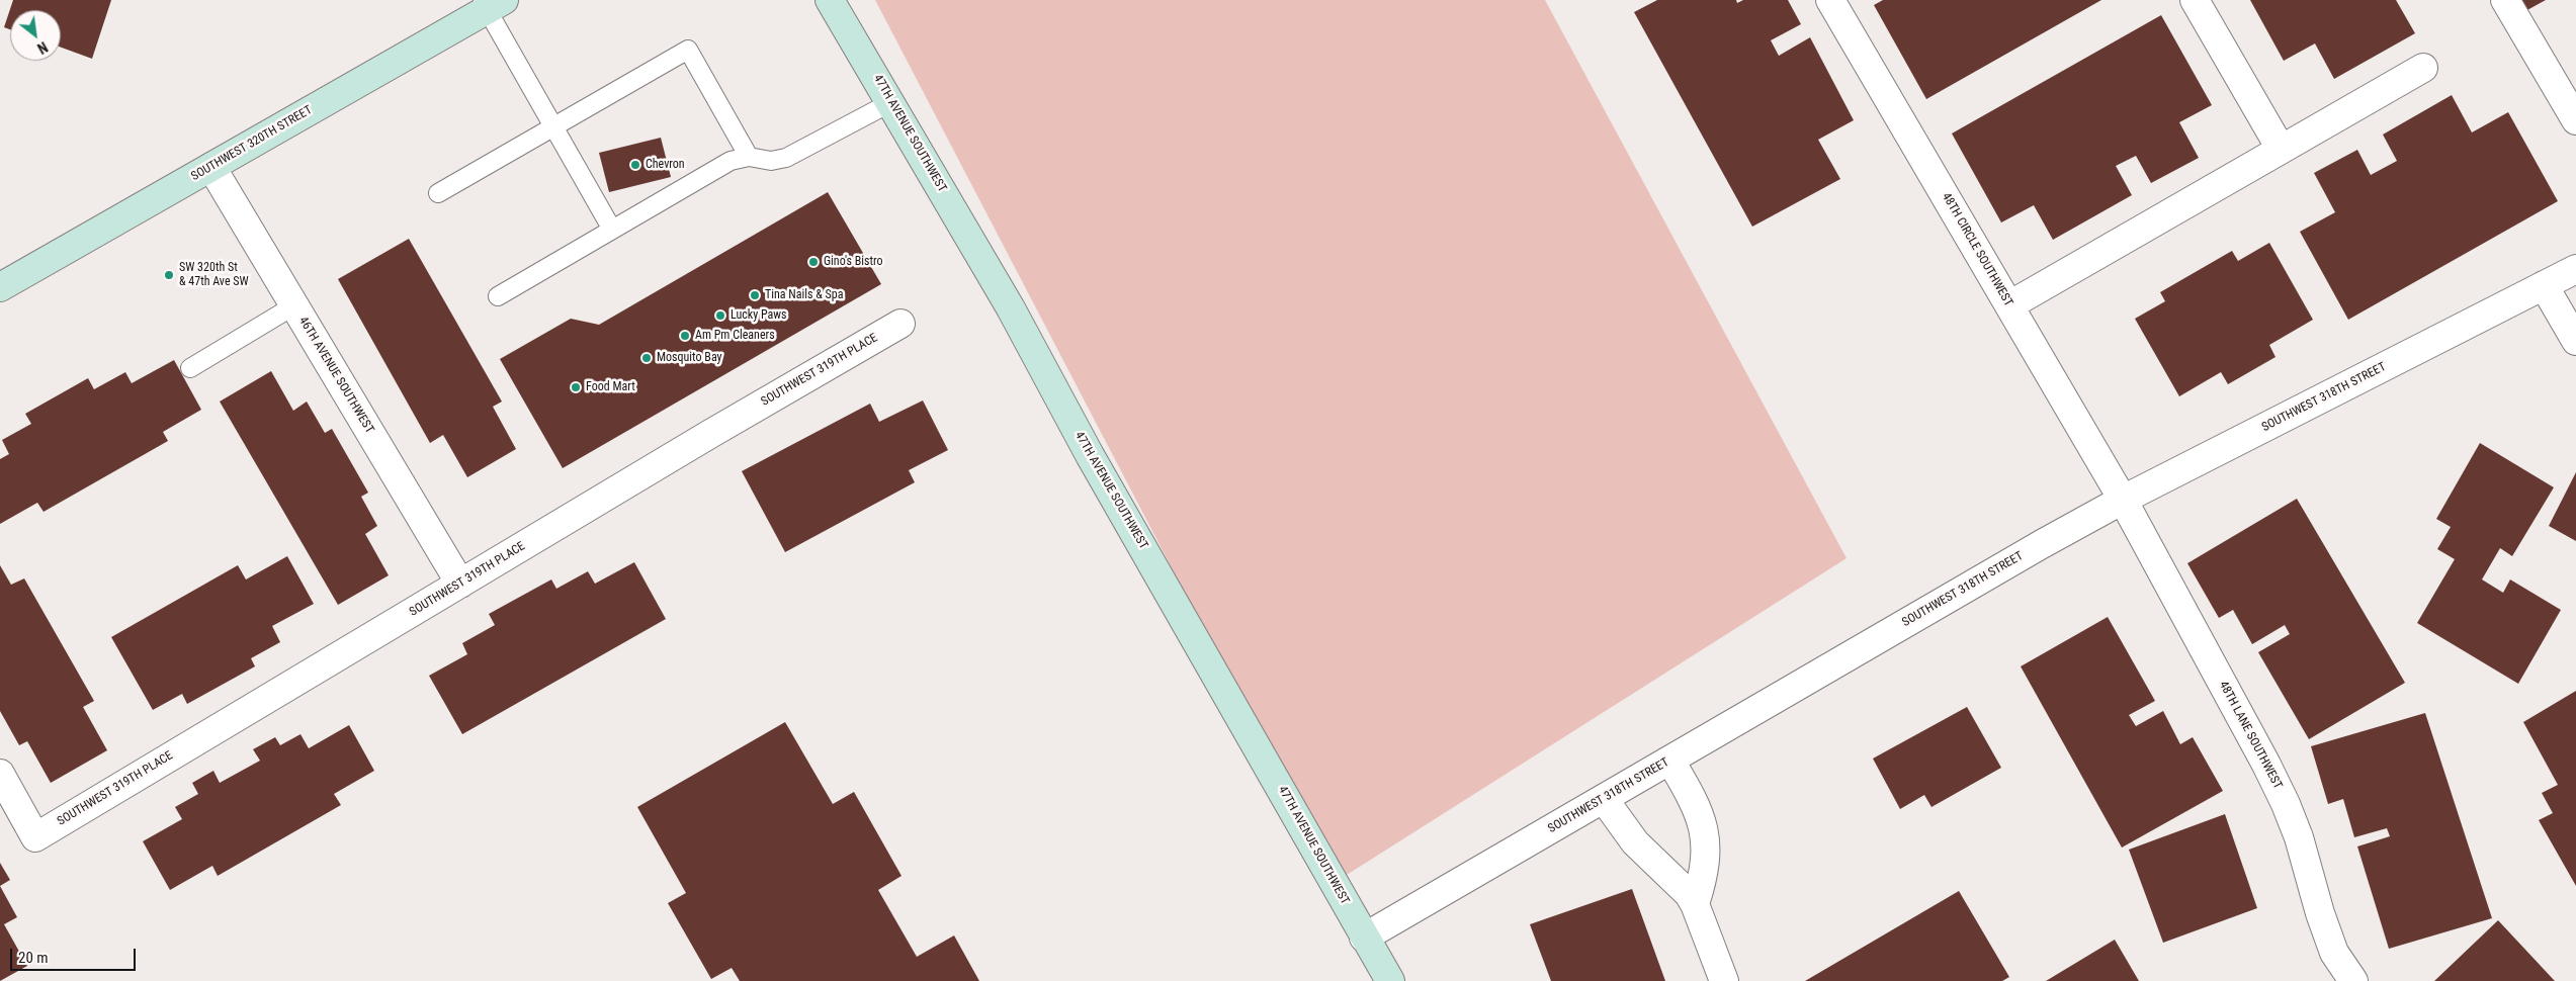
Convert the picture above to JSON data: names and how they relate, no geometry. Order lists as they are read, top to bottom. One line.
{"streets":{"main road":["47TH AVENUE SOUTHWEST","SOUTHWEST 320TH STREET"],"street":["48TH CIRCLE SOUTHWEST","SOUTHWEST 319TH PLACE","46TH AVENUE SOUTHWEST","SOUTHWEST 318TH STREET","48TH LANE SOUTHWEST"]},"crossings":[["47TH AVENUE SOUTHWEST","SOUTHWEST 318TH STREET"],["SOUTHWEST 320TH STREET","46TH AVENUE SOUTHWEST"],["48TH CIRCLE SOUTHWEST","SOUTHWEST 318TH STREET"],["48TH CIRCLE SOUTHWEST","48TH LANE SOUTHWEST"],["SOUTHWEST 319TH PLACE","46TH AVENUE SOUTHWEST"],["SOUTHWEST 318TH STREET","48TH LANE SOUTHWEST"]],"places":["Chevron","Gino's Bistro","SW 320th St & 47th Ave SW","Tina Nails & Spa","Lucky Paws","Am Pm Cleaners","Mosquito Bay","Food Mart"],"scale_bar":"20 m","north":"bottom right"}
